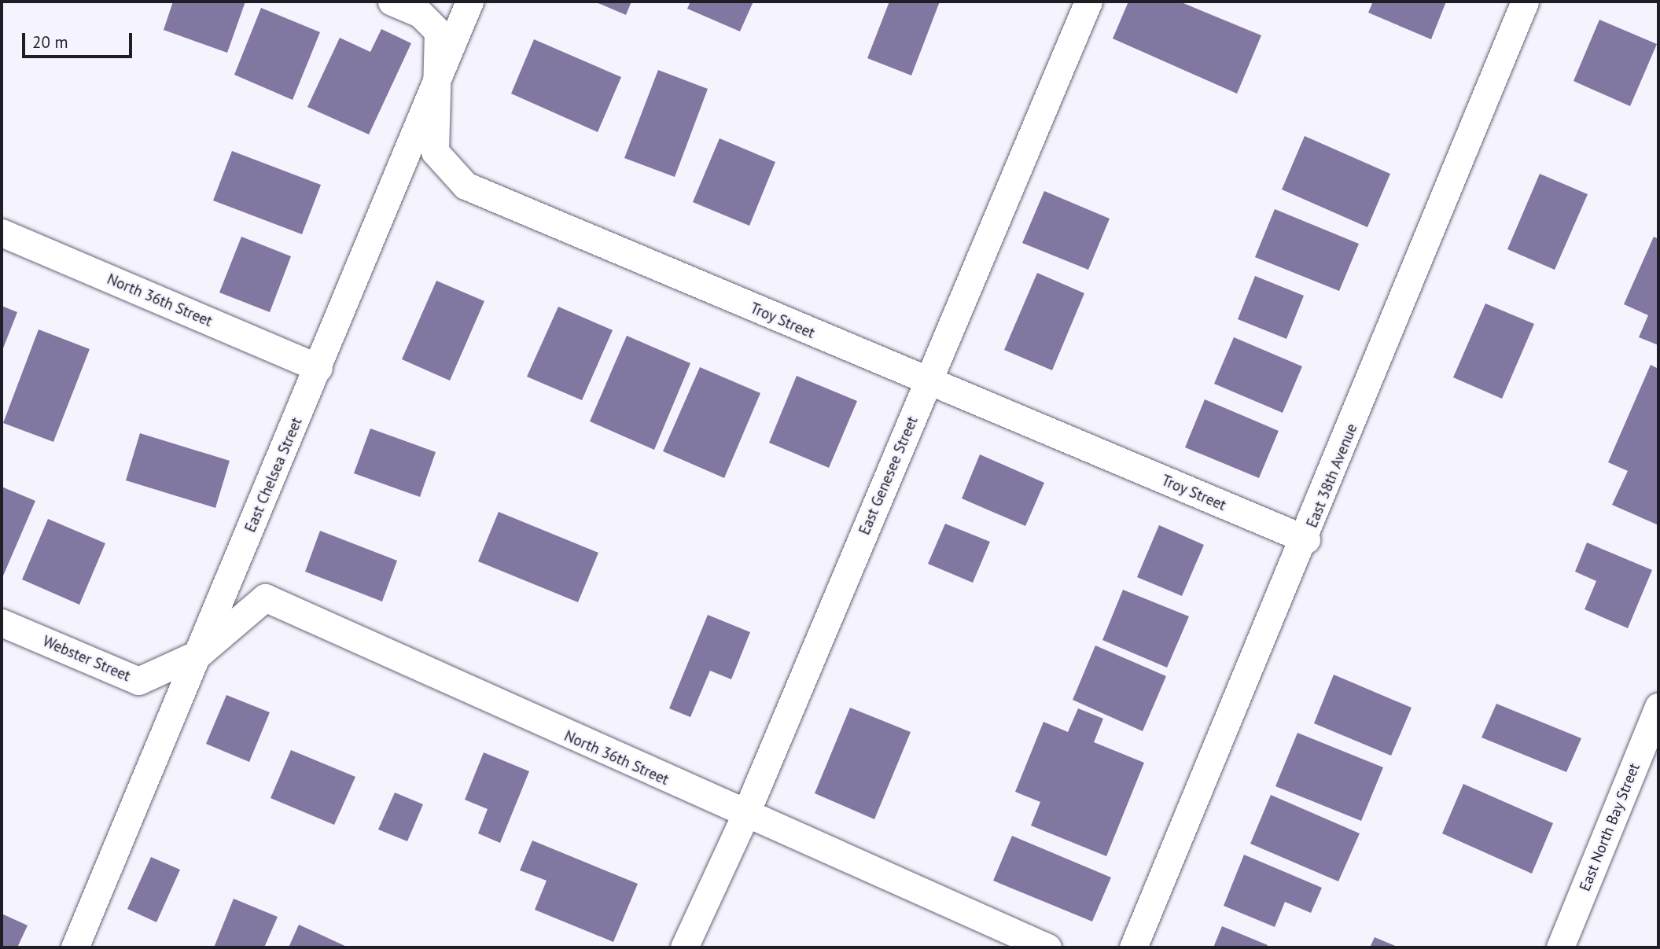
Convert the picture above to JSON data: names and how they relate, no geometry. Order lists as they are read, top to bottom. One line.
{"streets":{"street":["North 36th Street","Troy Street","East Chelsea Street","East Genesee Street","East 38th Avenue","Webster Street","East North Bay Street"]},"crossings":[["North 36th Street","East Chelsea Street"],["North 36th Street","East Genesee Street"],["North 36th Street","Webster Street"],["Troy Street","East Chelsea Street"],["Troy Street","East Genesee Street"],["Troy Street","East 38th Avenue"],["East Chelsea Street","Webster Street"]],"scale_bar":"20 m"}
